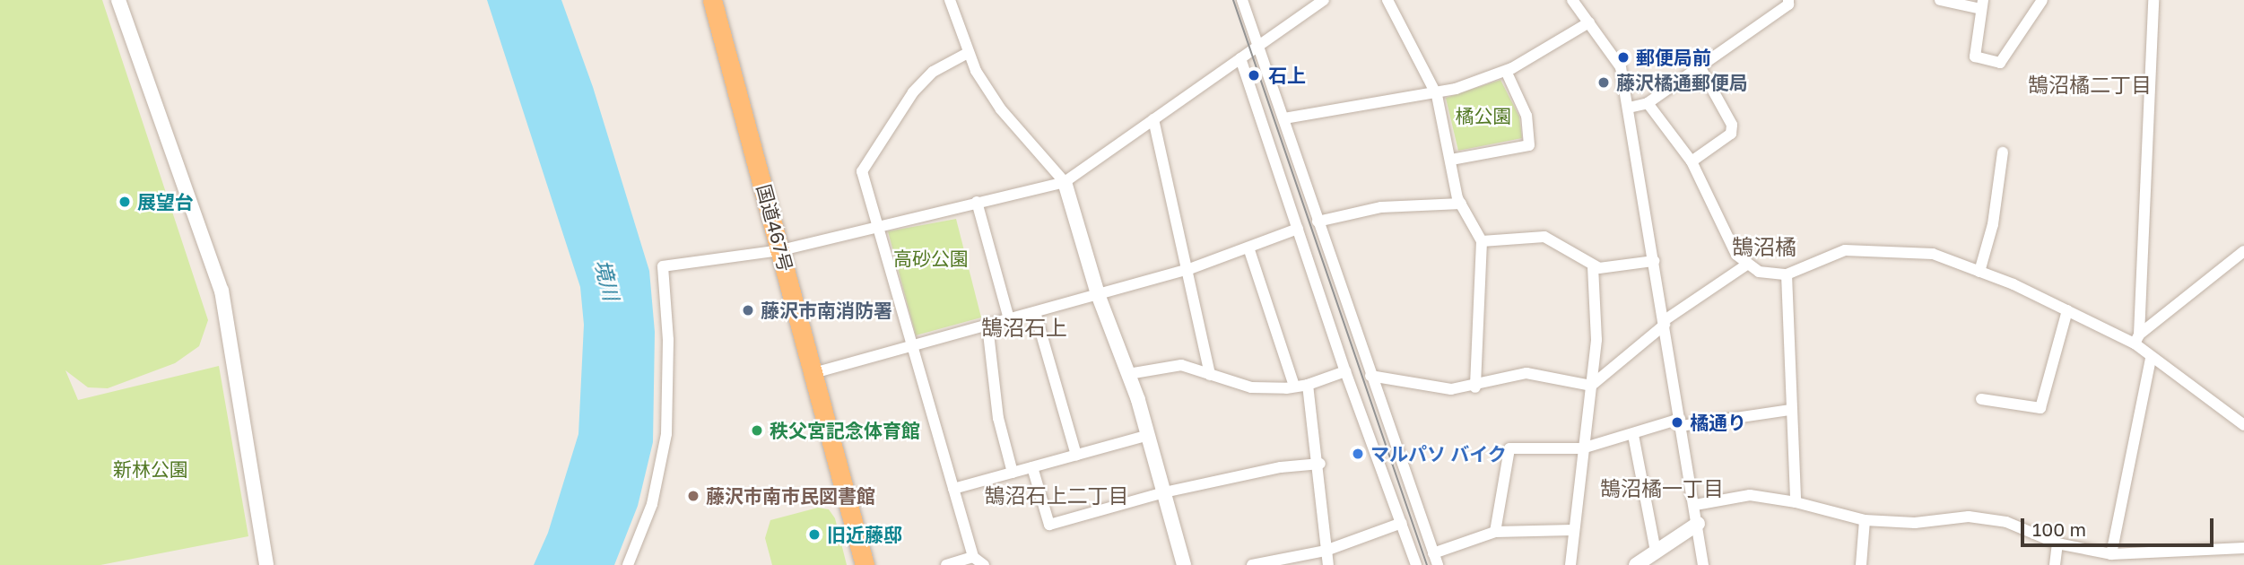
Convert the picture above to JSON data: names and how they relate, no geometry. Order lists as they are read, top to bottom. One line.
{"streets":{"highway":["国道467号"]},"districts":["鵠沼橘二丁目","鵠沼橘","鵠沼石上","鵠沼橘一丁目","鵠沼石上二丁目"],"water":["境川"],"parks":["橘公園","高砂公園","新林公園"],"places":["郵便局前","石上","藤沢橘通郵便局","展望台","藤沢市南消防署","橘通り","秩父宮記念体育館","マルパソ バイク","藤沢市南市民図書館","旧近藤邸"],"scale_bar":"100 m"}
